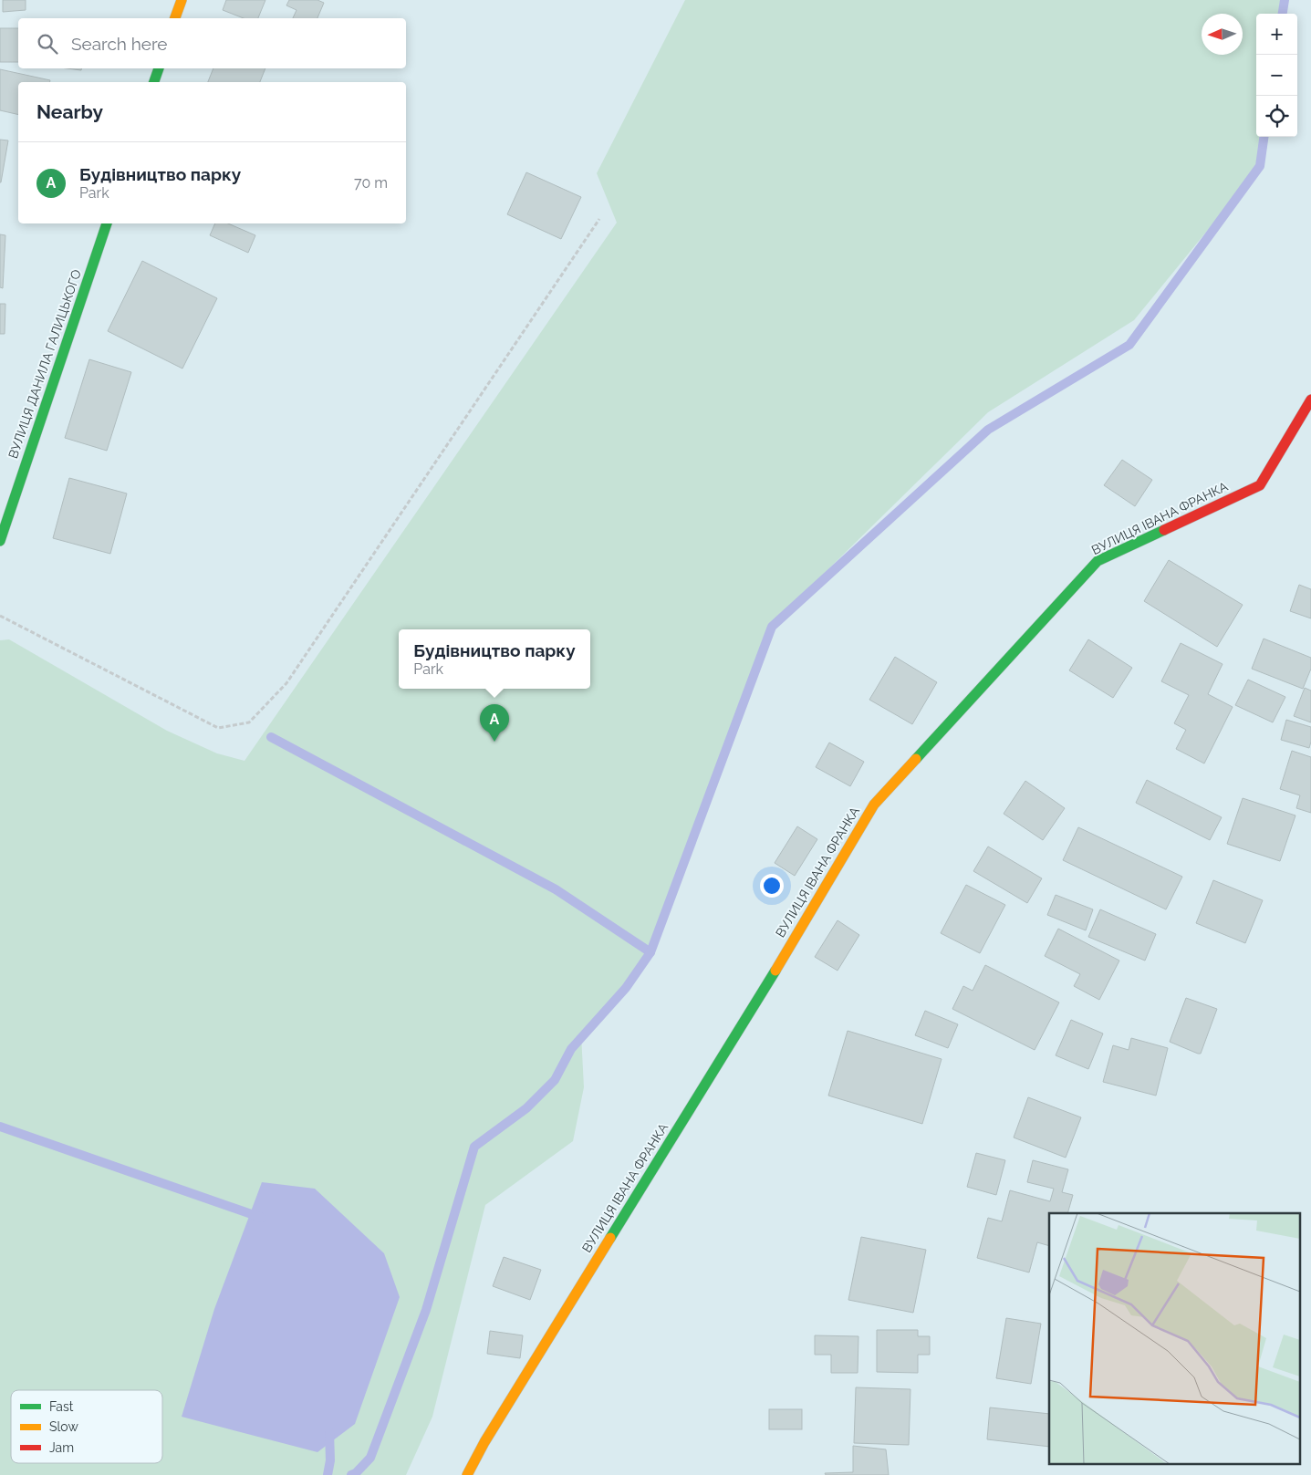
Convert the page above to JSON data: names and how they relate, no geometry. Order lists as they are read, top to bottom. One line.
{"streets":{"street":["ВУЛИЦЯ ДАНИЛА ГАЛИЦЬКОГО","ВУЛИЦЯ ІВАНА ФРАНКА"]},"legend":["Fast","Slow","Jam"],"north":"left","page":{"map_buttons":["+","−"],"search":"Search here","heading":"Nearby","list":[{"mark":"A","name":"Будівництво парку","note":"Park","value":"70 m"}],"popup":["Будівництво парку","Park"],"pins":"A"}}
